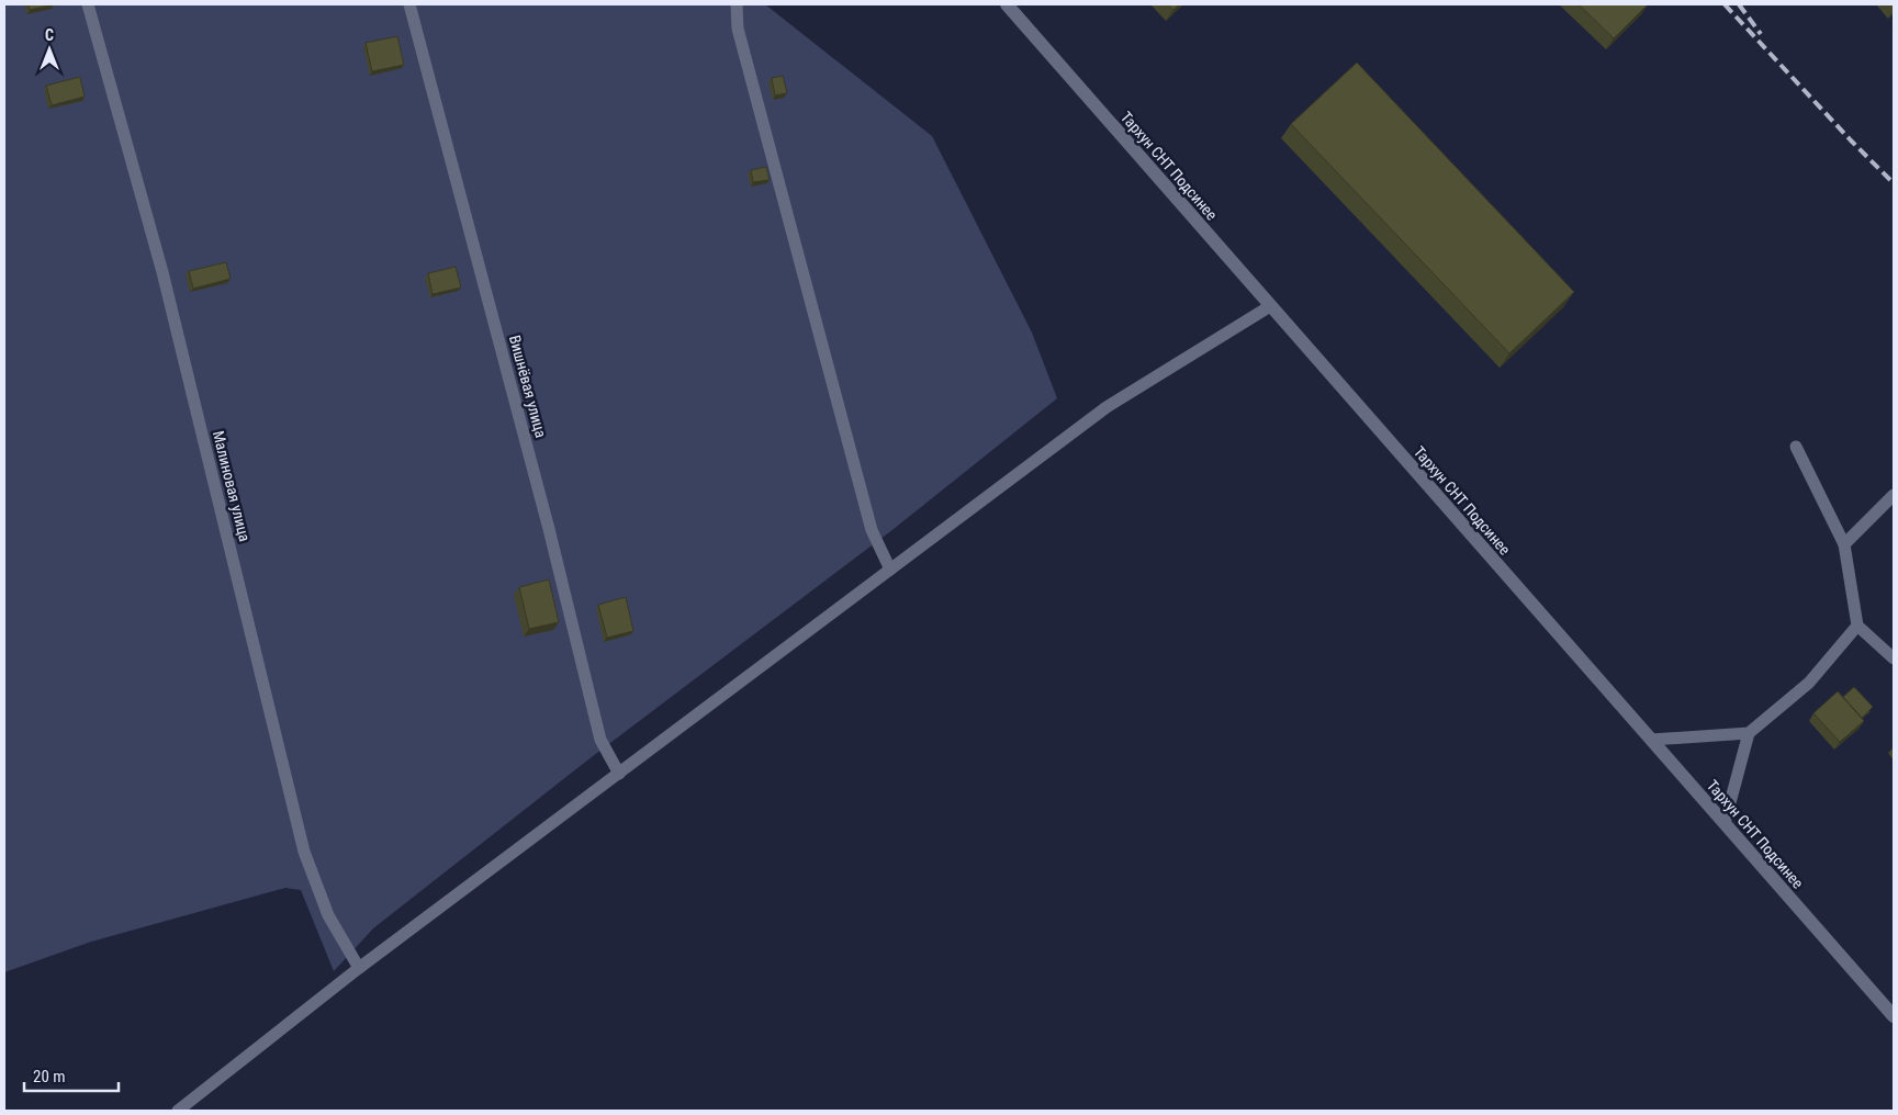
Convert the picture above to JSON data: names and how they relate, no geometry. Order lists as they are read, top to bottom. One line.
{"streets":{"street":["Тархун СНТ Подсинее"],"lane":["Вишнёвая улица","Малиновая улица"]},"scale_bar":"20 m","north":"top"}
